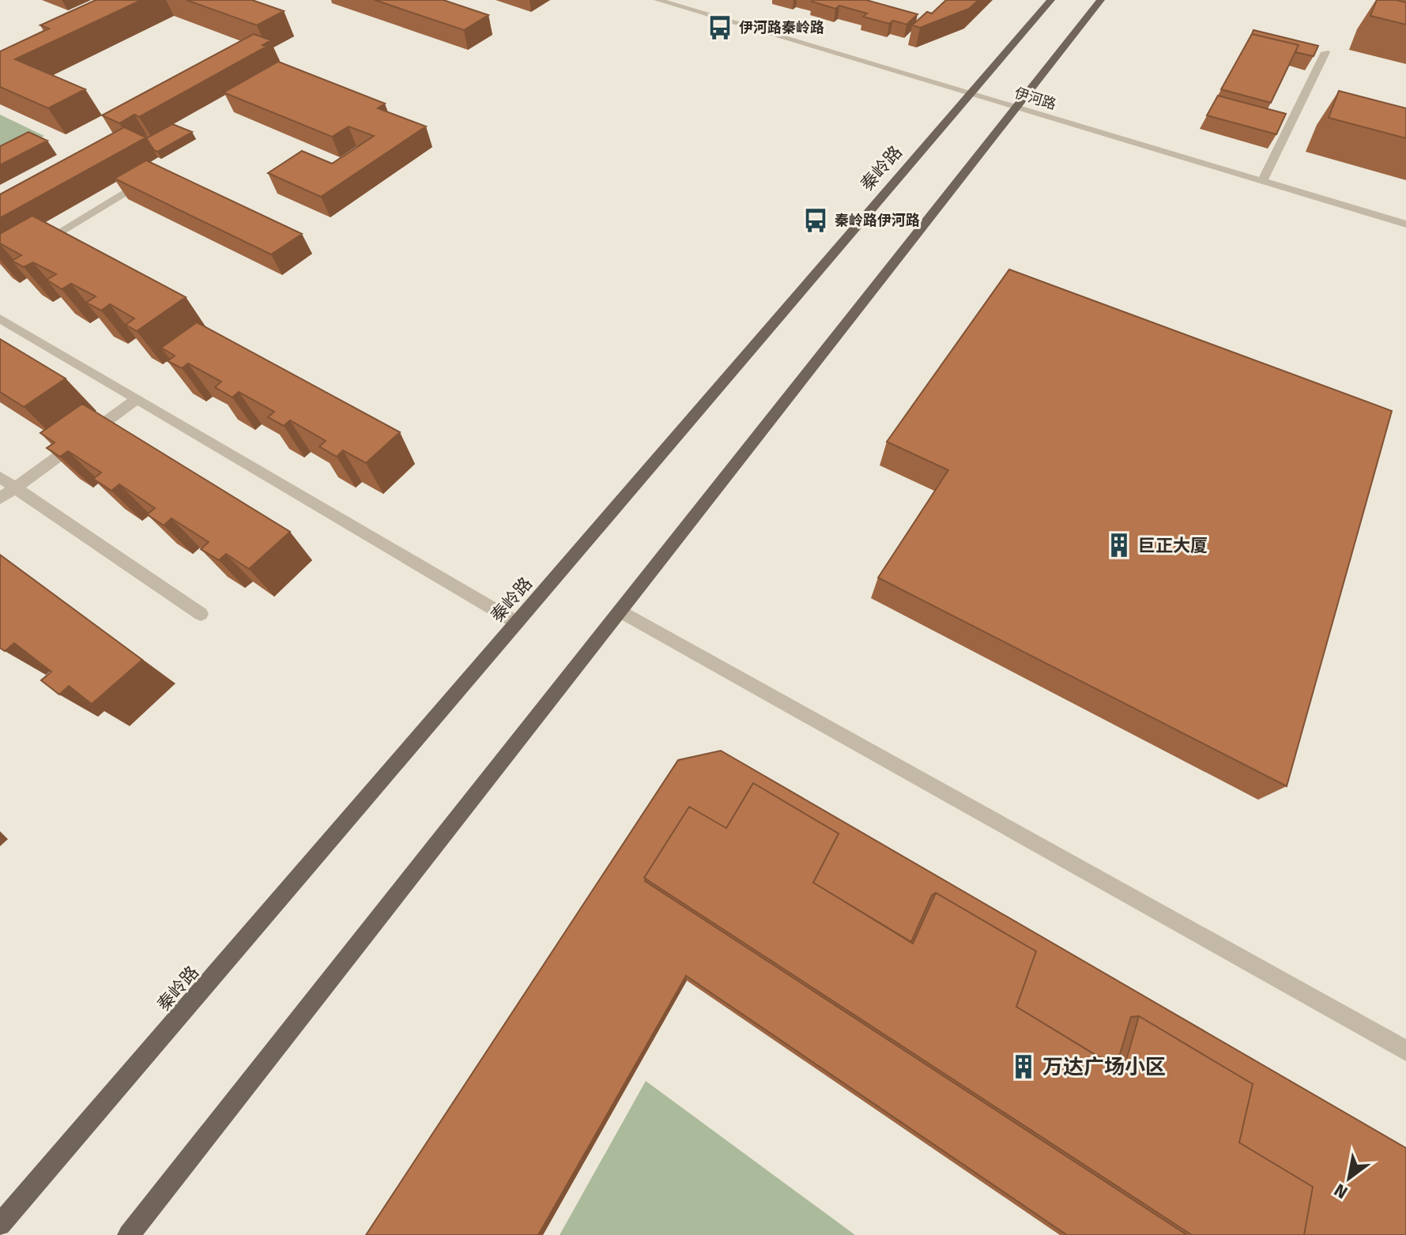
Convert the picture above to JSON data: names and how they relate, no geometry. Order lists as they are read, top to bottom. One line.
{"streets":{"main road":["秦岭路"],"street":["伊河路"]},"crossings":[["伊河路","秦岭路"]],"places":{"bus stop":["伊河路秦岭路","秦岭路伊河路"],"building":["巨正大厦","万达广场小区"]},"north":"bottom left"}
